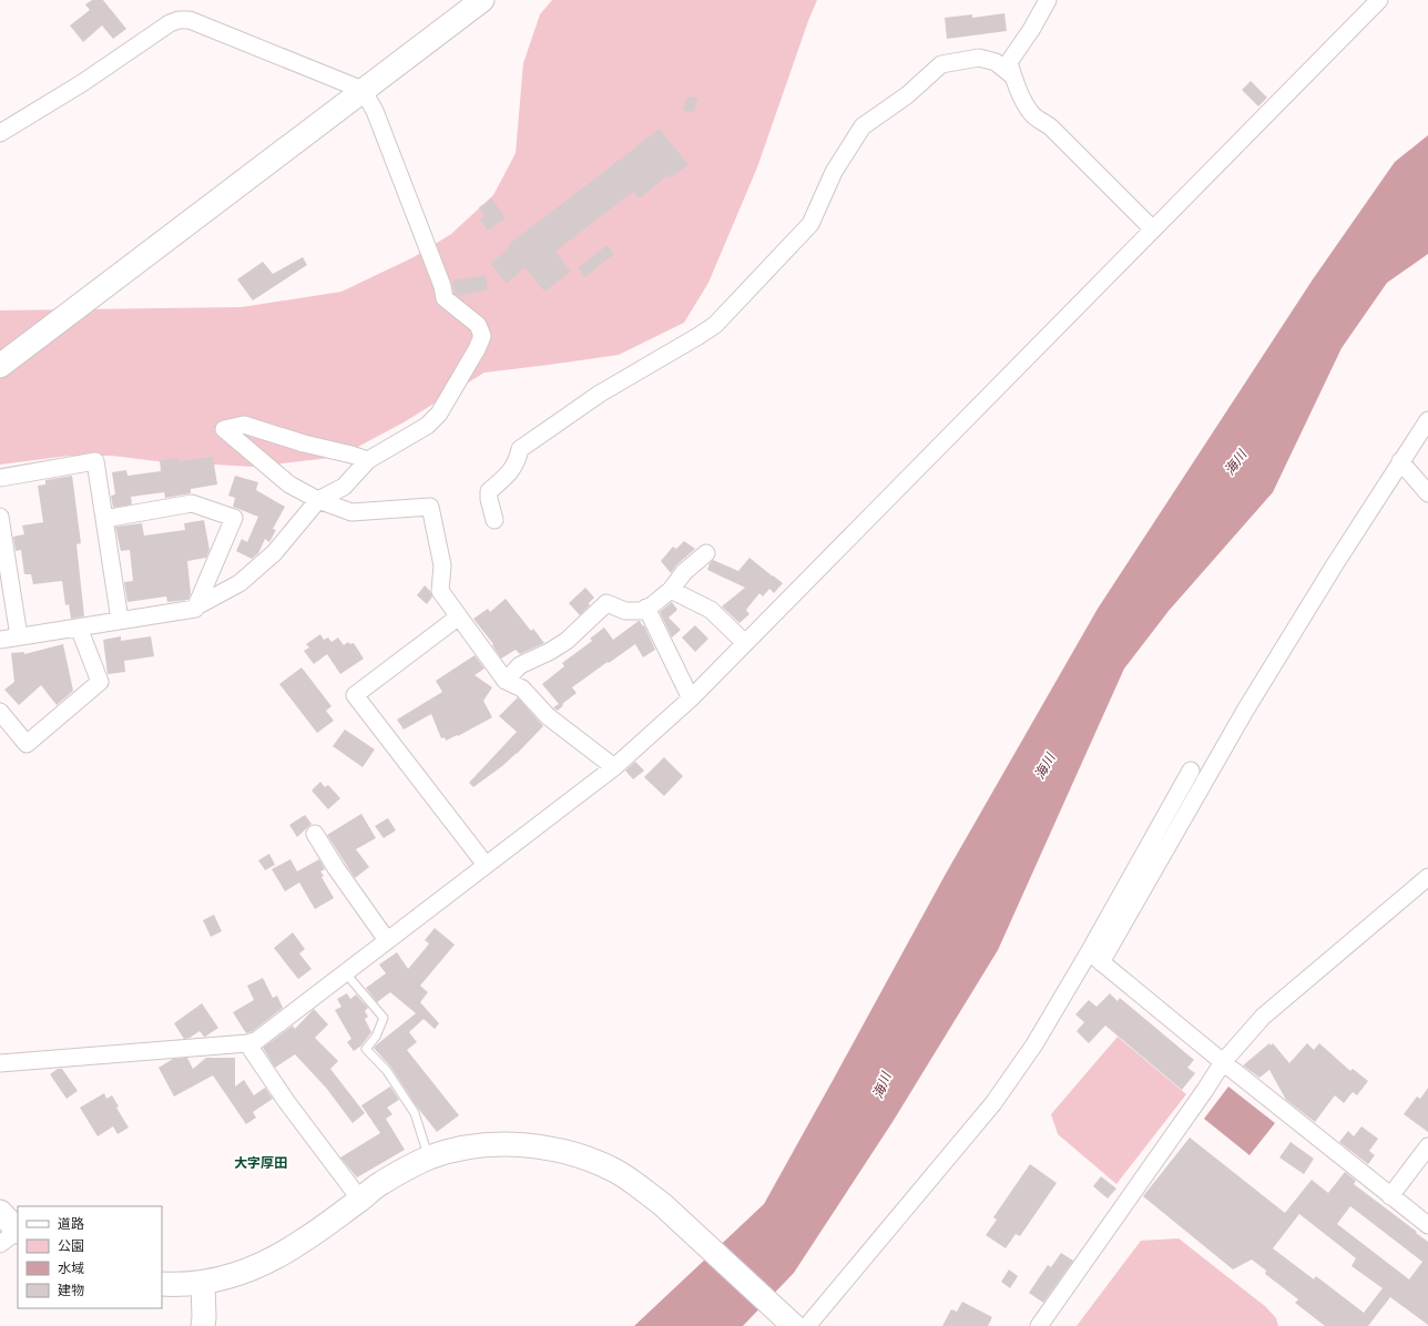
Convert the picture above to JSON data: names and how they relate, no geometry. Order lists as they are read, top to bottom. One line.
{"districts":["大字厚田"],"water":["海川"],"legend":["道路","公園","水域","建物"]}
